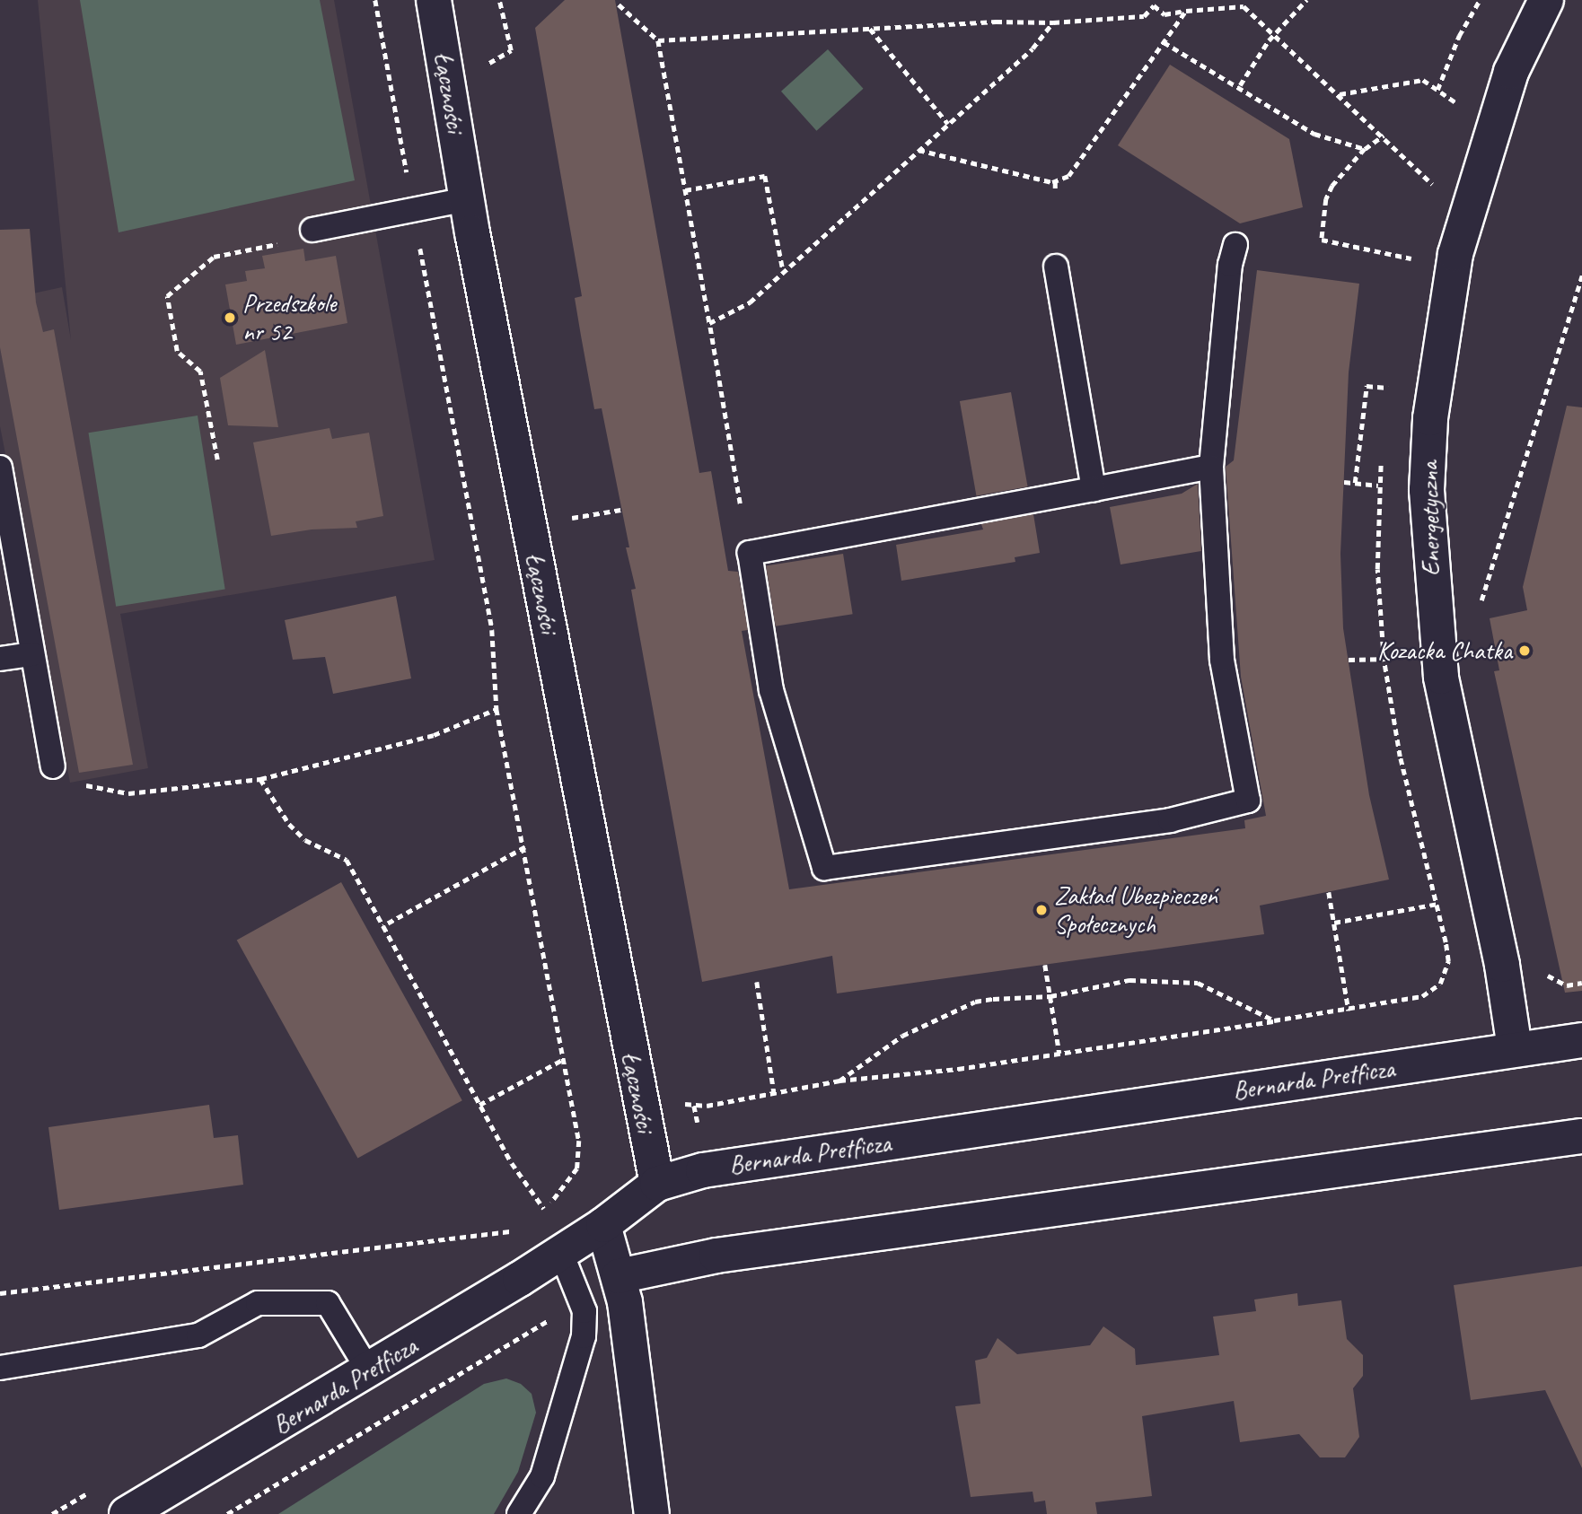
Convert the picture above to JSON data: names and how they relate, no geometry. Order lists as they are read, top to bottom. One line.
{"streets":{"street":["Łączności","Energetyczna","Bernarda Pretficza"]},"crossings":[["Łączności","Bernarda Pretficza"],["Energetyczna","Bernarda Pretficza"]],"places":["Przedszkole nr 52","Kozacka Chatka","Zakład Ubezpieczeń Społecznych"]}
